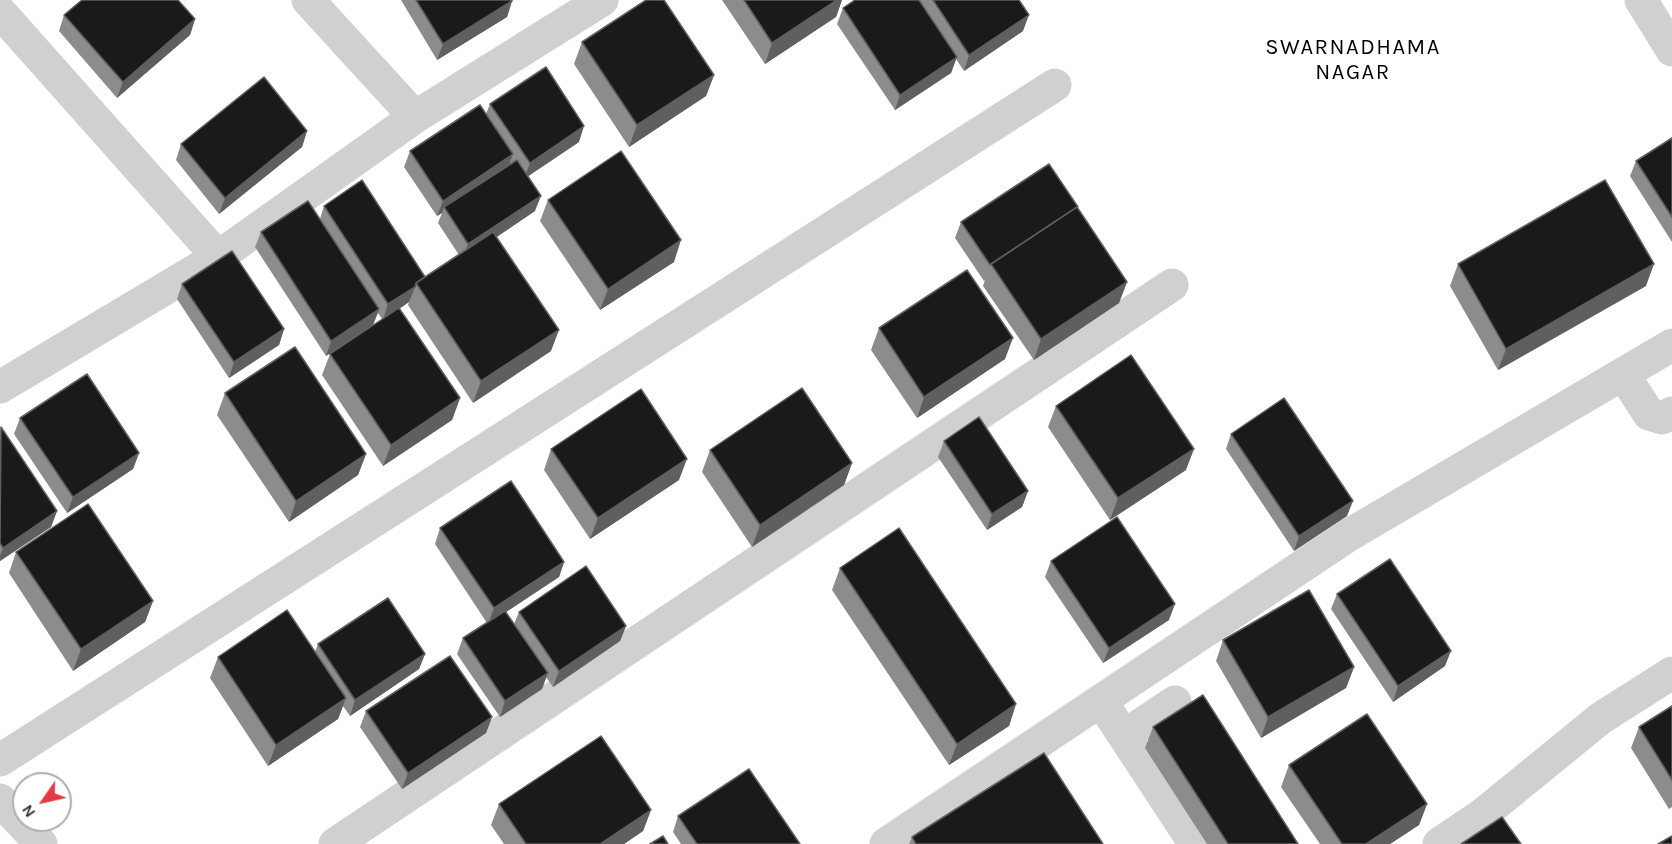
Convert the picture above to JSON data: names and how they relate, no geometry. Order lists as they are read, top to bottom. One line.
{"districts":["SWARNADHAMA NAGAR"],"north":"bottom left"}
